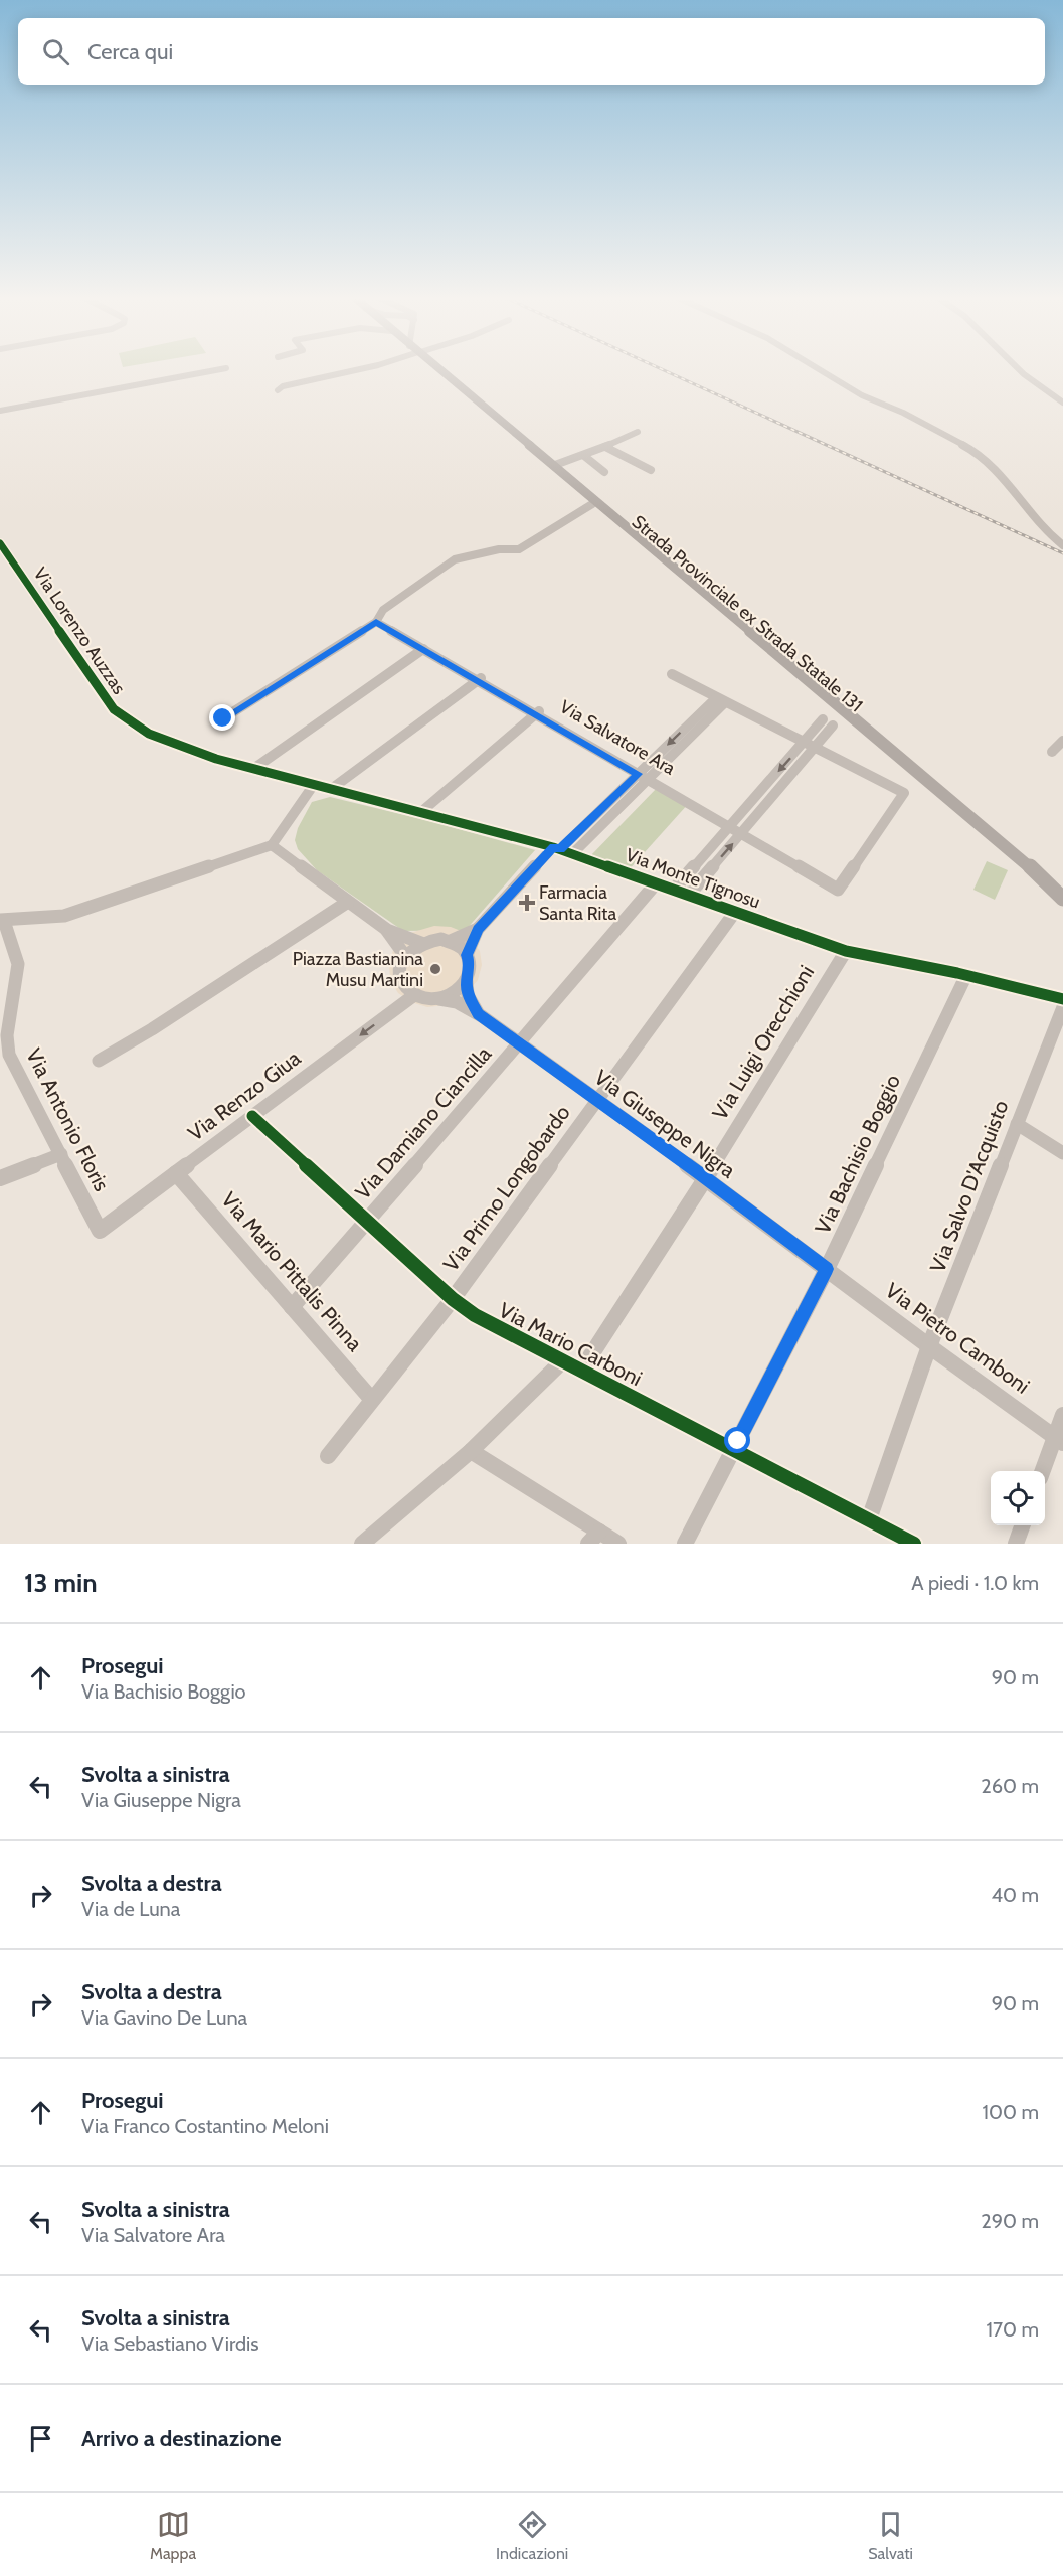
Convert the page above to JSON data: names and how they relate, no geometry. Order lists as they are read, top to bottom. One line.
{"streets":{"main road":["Strada Provinciale ex Strada Statale 131"],"street":["Via Lorenzo Auzzas","Via Salvatore Ara","Via Monte Tignosu","Via Luigi Orecchioni","Via Renzo Giua","Via Antonio Floris","Via Damiano Ciancilla","Via Giuseppe Nigra","Via Bachisio Boggio","Via Salvo D'Acquisto","Via Primo Longobardo","Via Mario Pittalis Pinna","Via Pietro Camboni","Via Mario Carboni"]},"crossings":[["Via Lorenzo Auzzas","Via Monte Tignosu"],["Via Monte Tignosu","Via Luigi Orecchioni"],["Via Monte Tignosu","Via Damiano Ciancilla"],["Via Monte Tignosu","Via Bachisio Boggio"],["Via Monte Tignosu","Via Primo Longobardo"],["Via Luigi Orecchioni","Via Giuseppe Nigra"],["Via Luigi Orecchioni","Via Mario Carboni"],["Via Renzo Giua","Via Antonio Floris"],["Via Renzo Giua","Via Giuseppe Nigra"],["Via Renzo Giua","Via Mario Pittalis Pinna"],["Via Renzo Giua","Via Mario Carboni"],["Via Damiano Ciancilla","Via Giuseppe Nigra"],["Via Damiano Ciancilla","Via Mario Pittalis Pinna"],["Via Damiano Ciancilla","Via Mario Carboni"],["Via Giuseppe Nigra","Via Bachisio Boggio"],["Via Giuseppe Nigra","Via Primo Longobardo"],["Via Giuseppe Nigra","Via Pietro Camboni"],["Via Bachisio Boggio","Via Pietro Camboni"],["Via Bachisio Boggio","Via Mario Carboni"],["Via Salvo D'Acquisto","Via Pietro Camboni"],["Via Salvo D'Acquisto","Via Mario Carboni"],["Via Primo Longobardo","Via Mario Pittalis Pinna"],["Via Primo Longobardo","Via Mario Carboni"]],"one_way":["Via Renzo Giua"],"places":{"health":["Farmacia Santa Rita"],"other":["Piazza Bastianina Musu Martini"]},"page":{"search":"Cerca qui","heading":["13 min","A piedi · 1.0 km"],"list":[["Prosegui","Via Bachisio Boggio","90 m"],["Svolta a sinistra","Via Giuseppe Nigra","260 m"],["Svolta a destra","Via de Luna","40 m"],["Svolta a destra","Via Gavino De Luna","90 m"],["Prosegui","Via Franco Costantino Meloni","100 m"],["Svolta a sinistra","Via Salvatore Ara","290 m"],["Svolta a sinistra","Via Sebastiano Virdis","170 m"],"Arrivo a destinazione"],"nav":["Mappa","Indicazioni","Salvati"]}}
